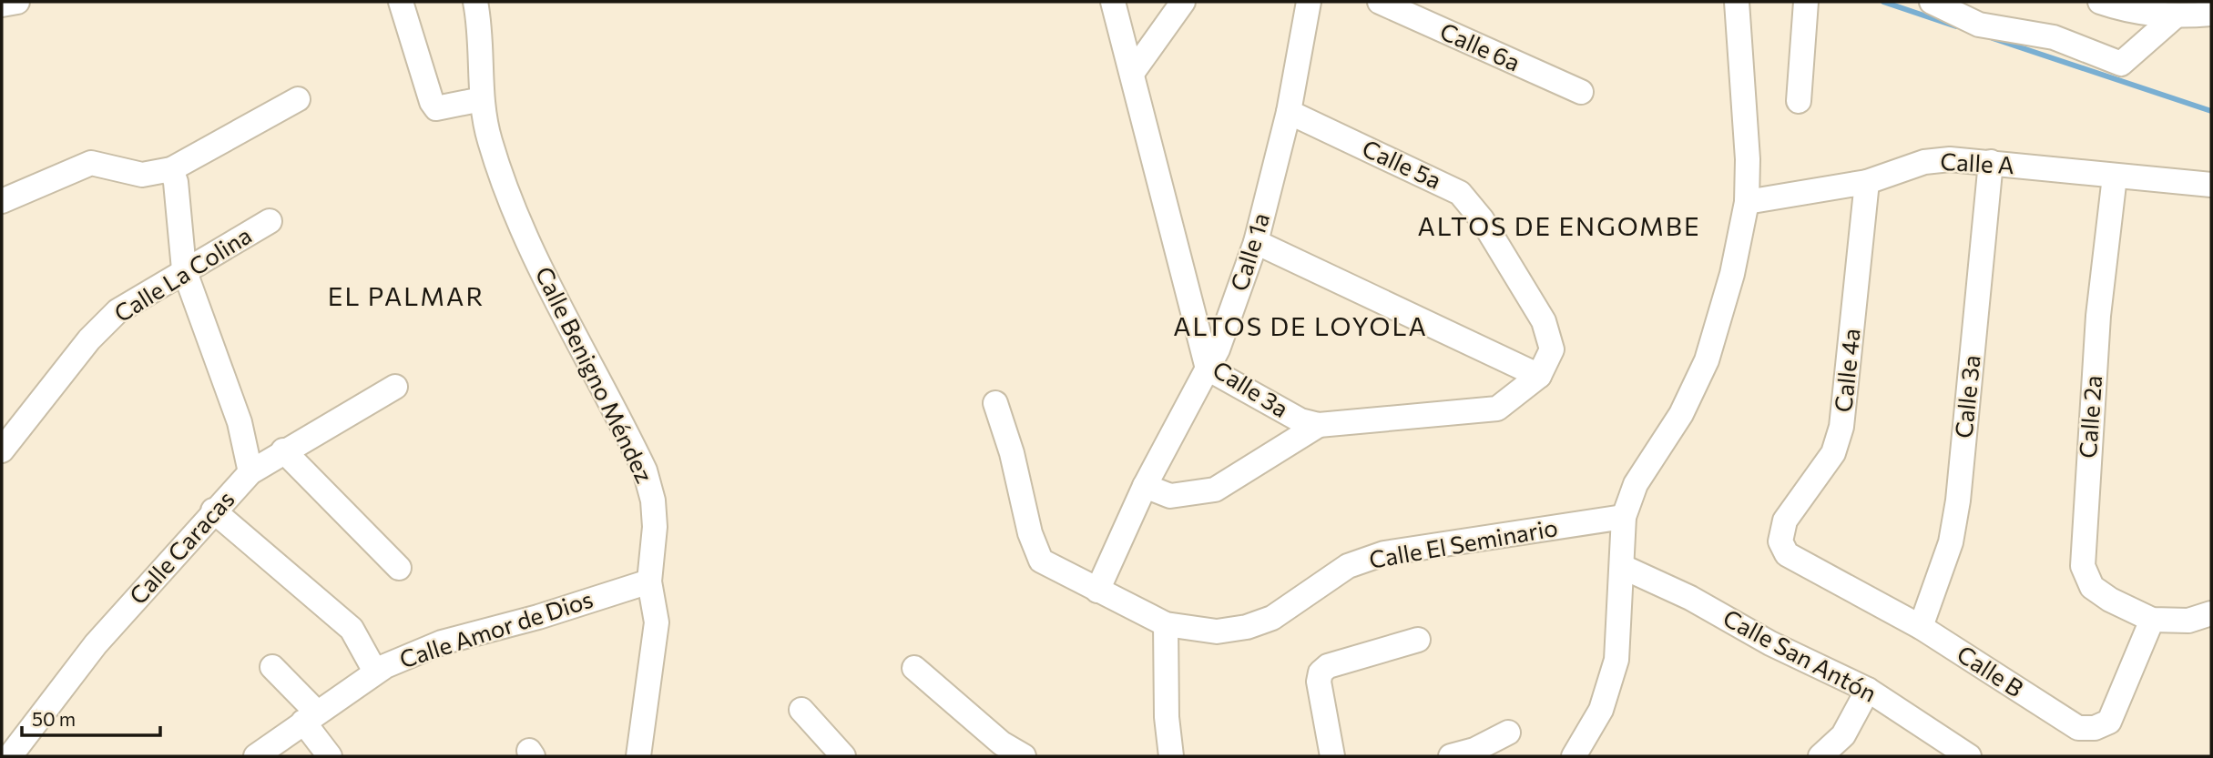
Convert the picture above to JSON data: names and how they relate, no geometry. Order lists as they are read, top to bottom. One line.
{"streets":{"street":["Calle 6a","Calle A","Calle 5a","Calle 1a","Calle La Colina","Calle 4a","Calle Benigno Méndez","Calle 3a","Calle 2a","Calle El Seminario","Calle Caracas","Calle Amor de Dios","Calle San Antón","Calle B"]},"crossings":[["Calle A","Calle 4a"],["Calle A","Calle 3a"],["Calle A","Calle 2a"],["Calle 5a","Calle 1a"],["Calle 5a","Calle 3a"],["Calle 1a","Calle 3a"],["Calle 1a","Calle El Seminario"],["Calle 4a","Calle B"],["Calle Benigno Méndez","Calle Amor de Dios"],["Calle 3a","Calle B"],["Calle 2a","Calle B"]],"districts":["ALTOS DE ENGOMBE","EL PALMAR","ALTOS DE LOYOLA"],"scale_bar":"50 m"}
